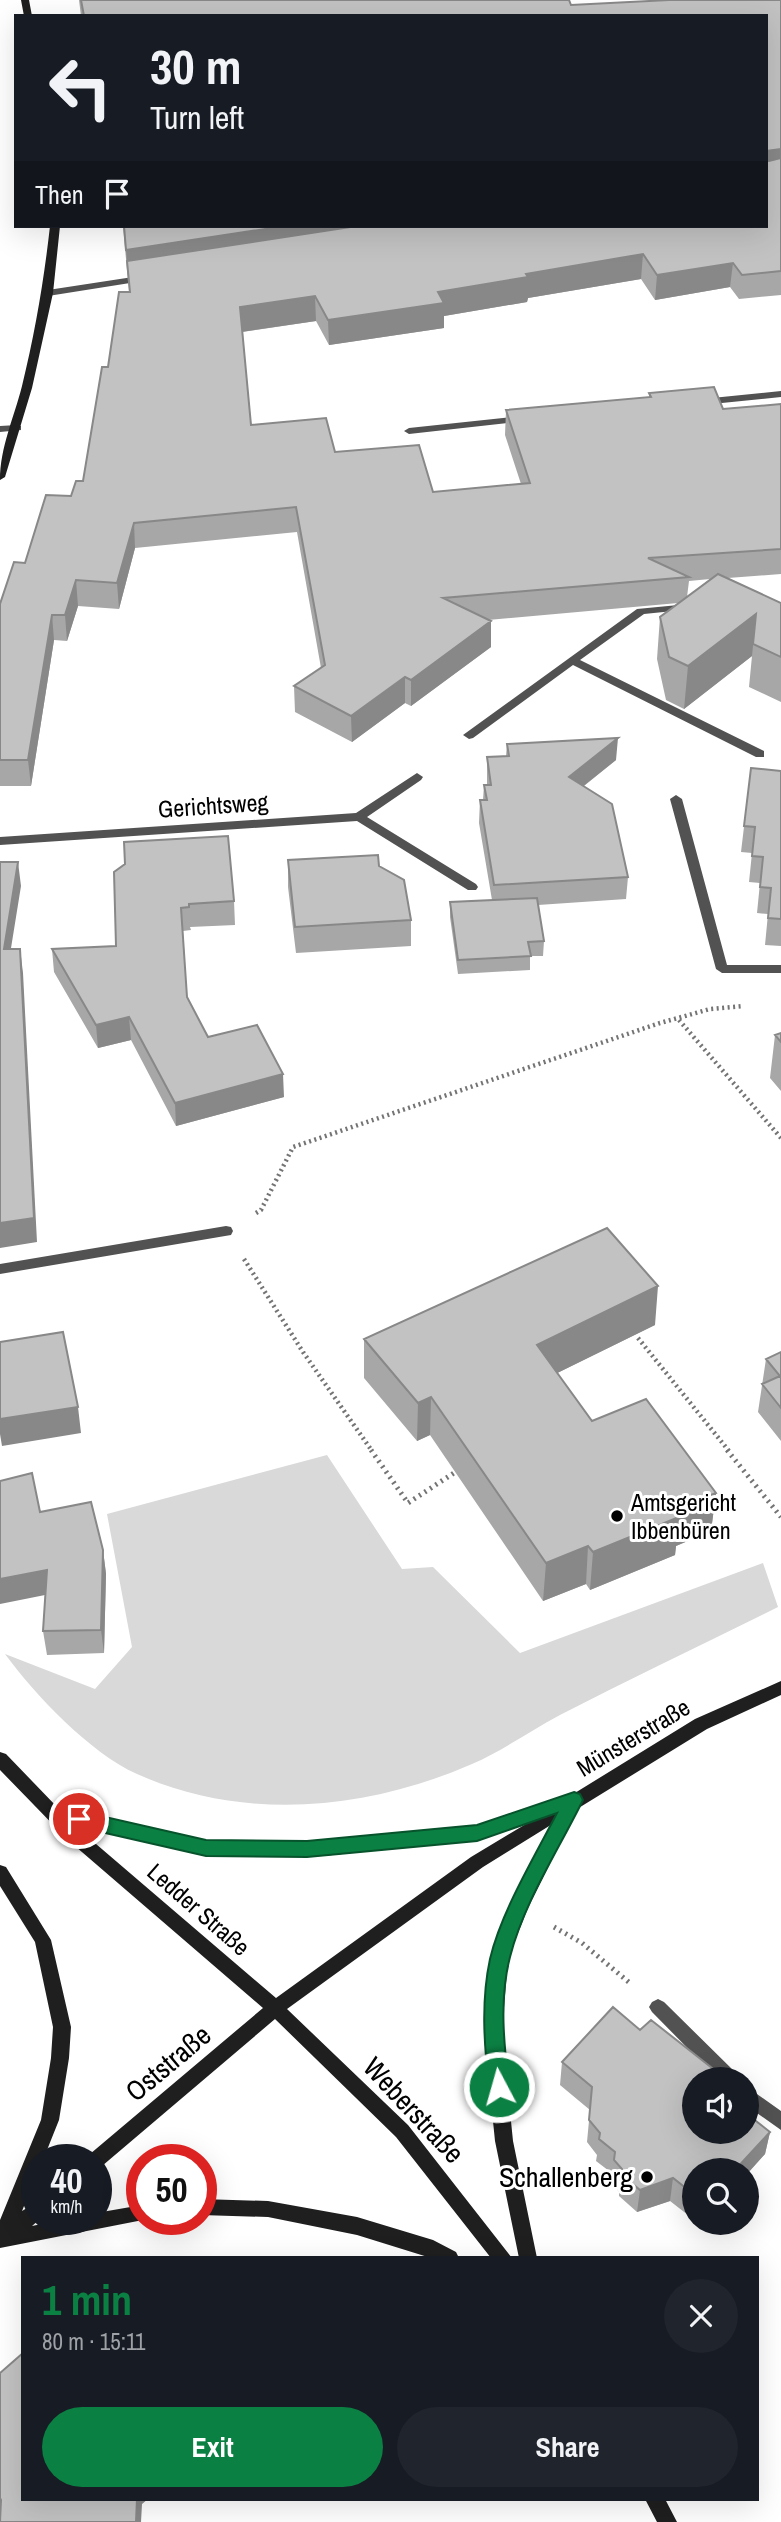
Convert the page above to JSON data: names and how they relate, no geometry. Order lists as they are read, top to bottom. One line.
{"streets":{"main road":["Münsterstraße","Ledder Straße","Oststraße","Weberstraße"],"street":["Gerichtsweg"]},"crossings":[["Münsterstraße","Ledder Straße"],["Münsterstraße","Oststraße"],["Münsterstraße","Weberstraße"],["Ledder Straße","Oststraße"],["Ledder Straße","Weberstraße"],["Oststraße","Weberstraße"]],"places":["Amtsgericht Ibbenbüren","Schallenberg"],"page":{"turn":["30 m","Turn left"],"then":"Then","speed":"40 km/h","limit":"50","heading":["1 min","80 m · 15:11"],"buttons":["Exit","Share"]}}
